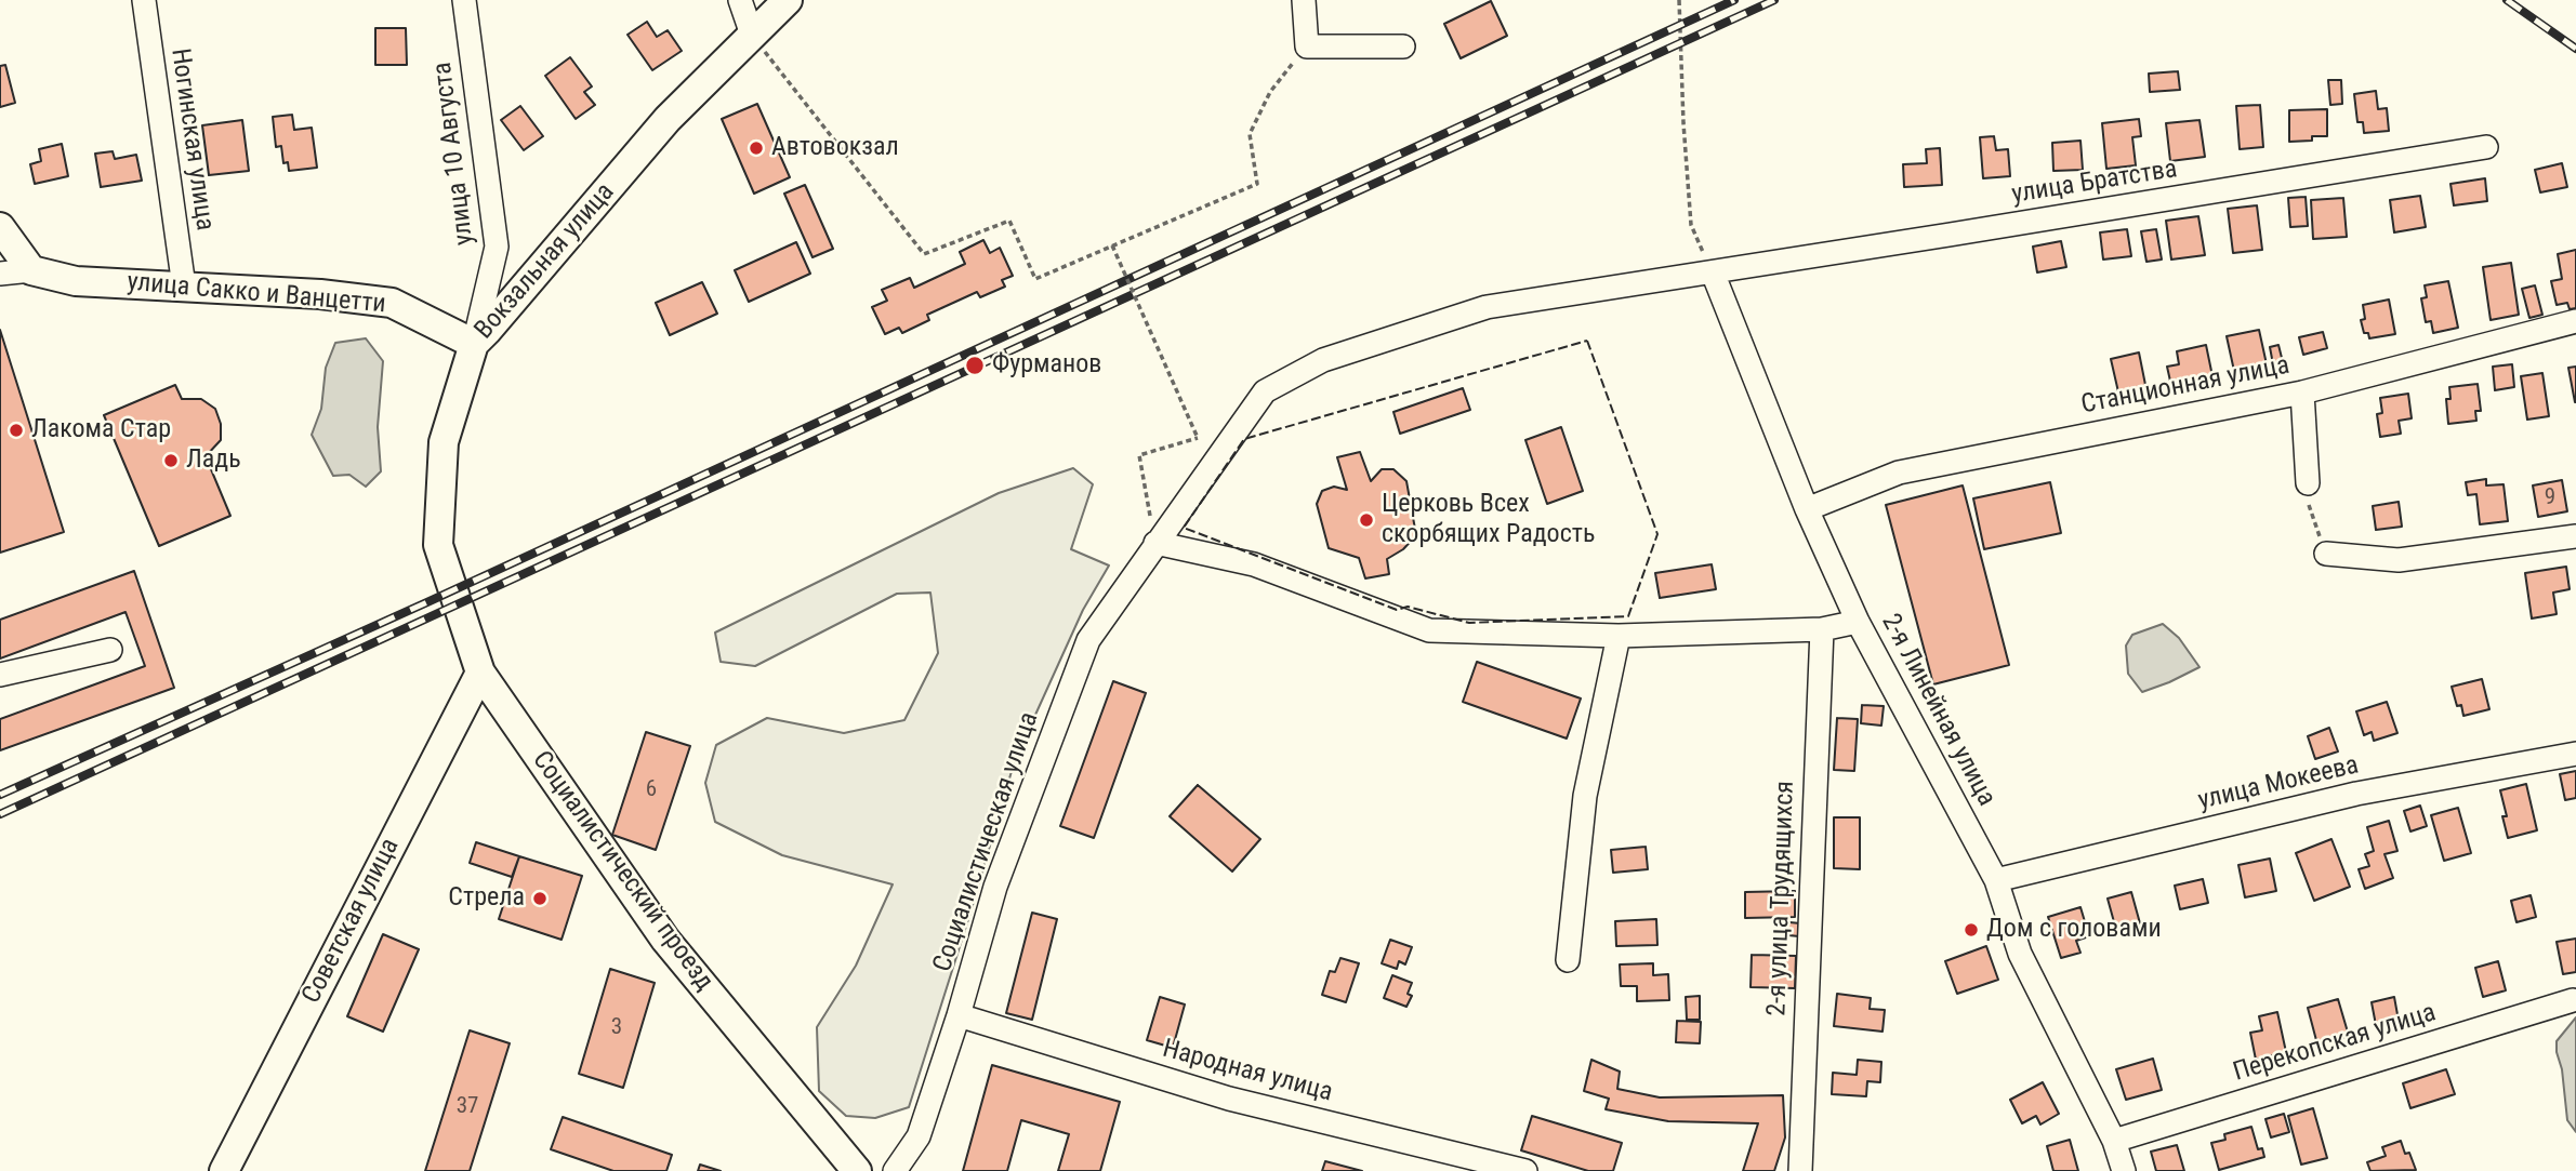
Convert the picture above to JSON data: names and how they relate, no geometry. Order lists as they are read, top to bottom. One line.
{"streets":{"main road":["Вокзальная улица","улица Сакко и Ванцетти","Социалистический проезд","Советская улица"],"street":["Ногинская улица","улица 10 Августа","улица Братства","Станционная улица","2-я Линейная улица","улица Мокеева","Социалистическая улица","2-я улица Трудящихся","Перекопская улица","Народная улица"]},"crossings":[["Ногинская улица","улица Сакко и Ванцетти"],["улица 10 Августа","Вокзальная улица"],["улица 10 Августа","улица Сакко и Ванцетти"],["улица Братства","2-я Линейная улица"],["улица Братства","Социалистическая улица"],["Вокзальная улица","улица Сакко и Ванцетти"],["Вокзальная улица","Социалистический проезд"],["Вокзальная улица","Советская улица"],["Станционная улица","2-я Линейная улица"],["2-я Линейная улица","улица Мокеева"],["2-я Линейная улица","Перекопская улица"],["Социалистическая улица","Народная улица"],["Социалистический проезд","Советская улица"]],"places":["Автовокзал","Фурманов","Лакома Стар","Ладь","Церковь Всех скорбящих Радость","Стрела","Дом с головами"],"house_numbers":["9","6","3","37"]}
